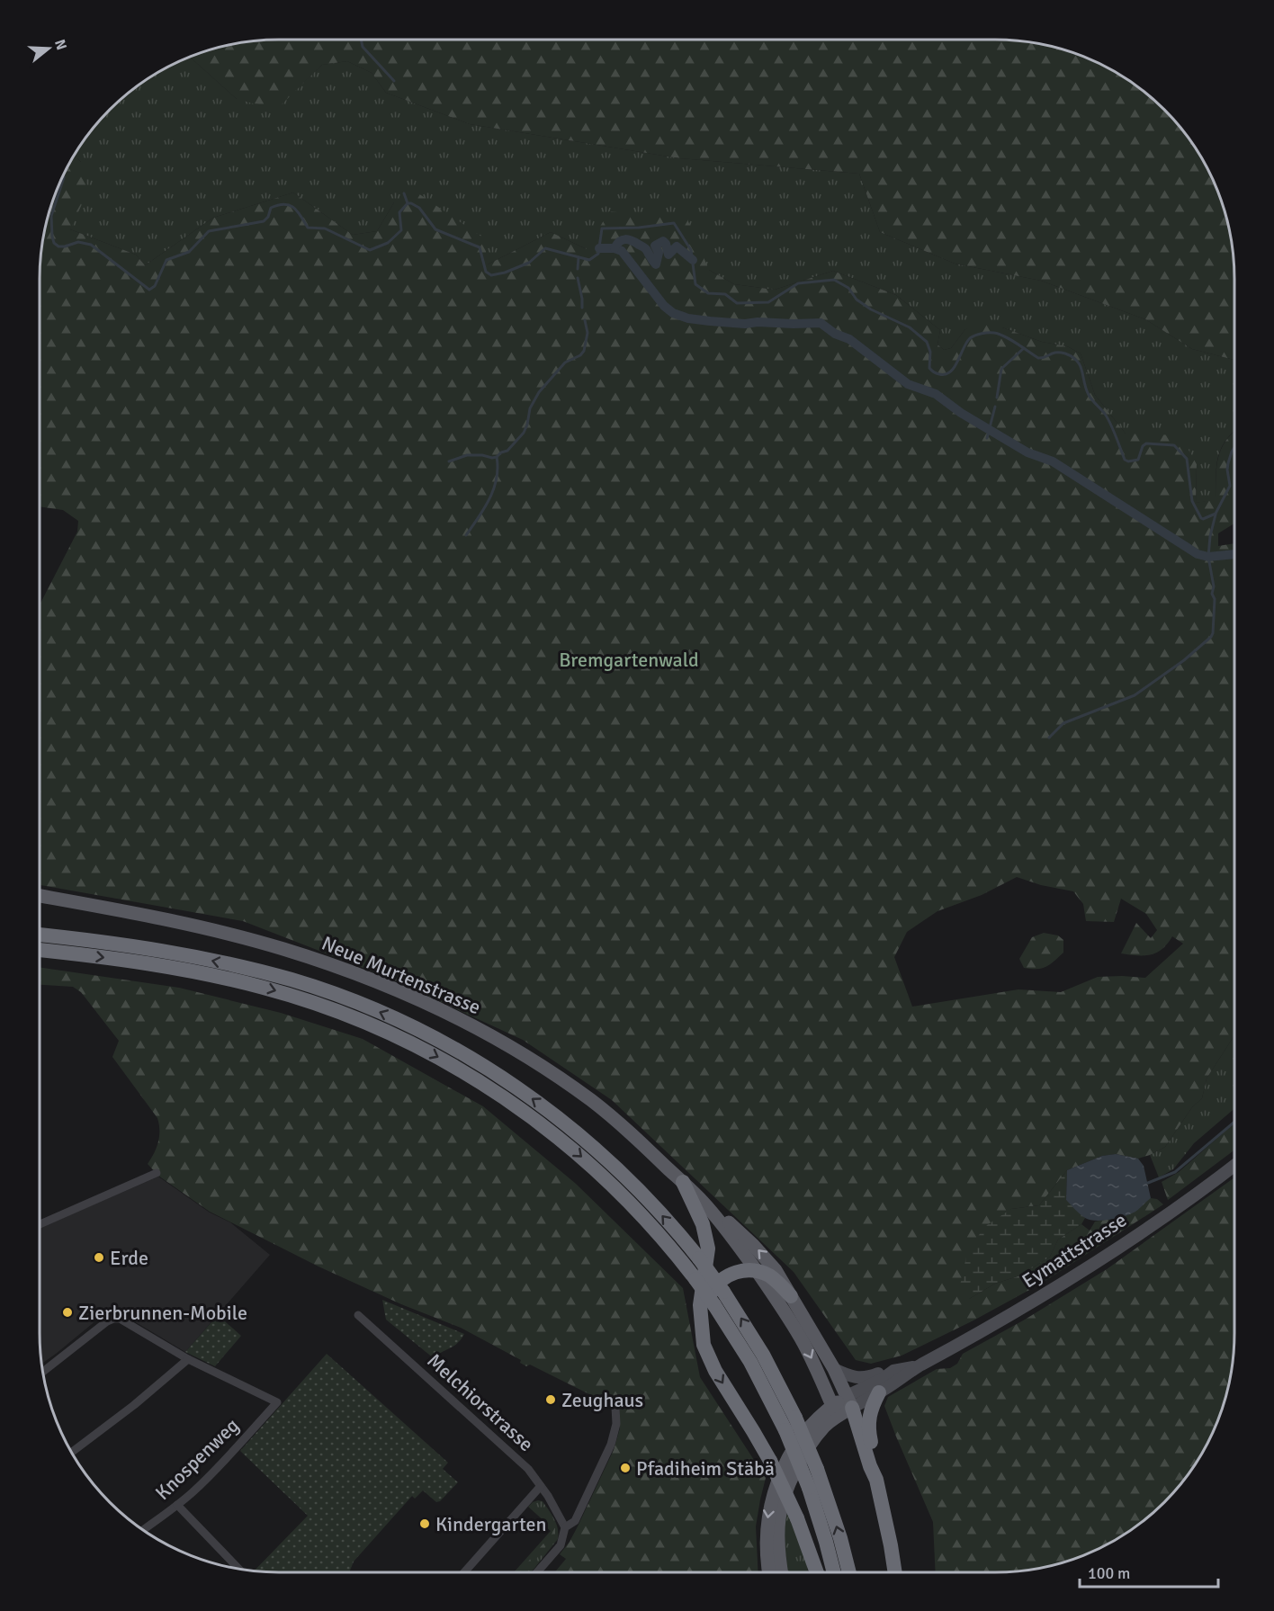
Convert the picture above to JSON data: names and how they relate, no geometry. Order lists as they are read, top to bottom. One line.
{"streets":{"main road":["Neue Murtenstrasse","Eymattstrasse"],"street":["Melchiorstrasse","Knospenweg"]},"crossings":[["Neue Murtenstrasse","Eymattstrasse"]],"parks":["Bremgartenwald"],"places":["Erde","Zierbrunnen-Mobile","Zeughaus","Pfadiheim Stäbä","Kindergarten"],"scale_bar":"100 m","north":"right"}
